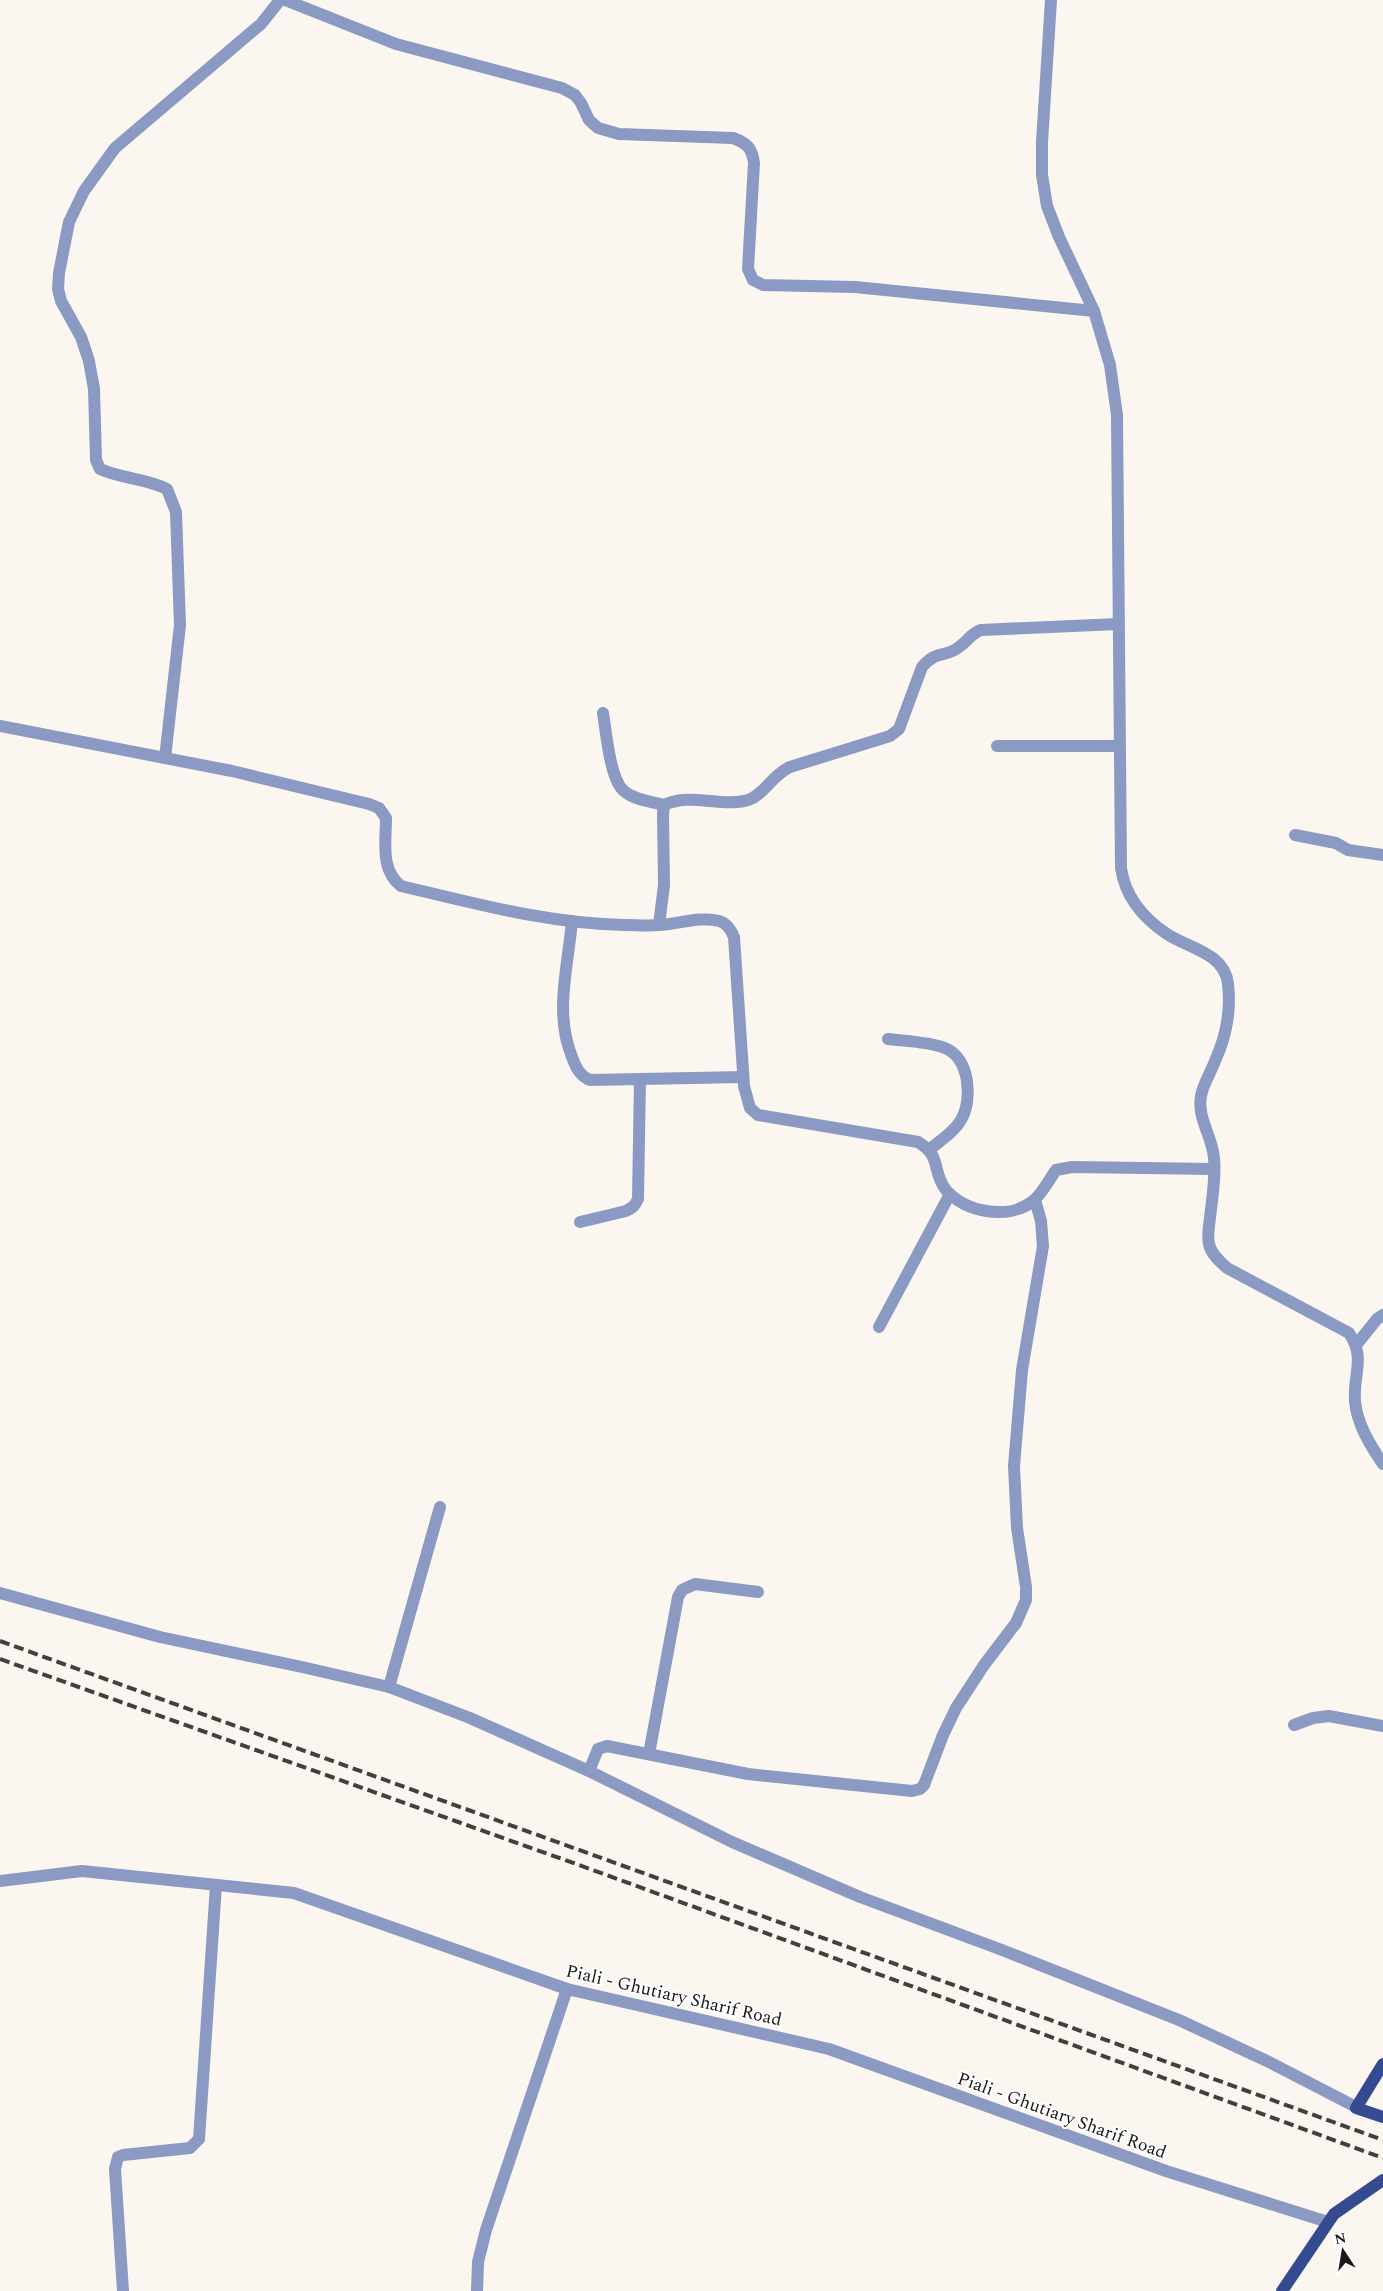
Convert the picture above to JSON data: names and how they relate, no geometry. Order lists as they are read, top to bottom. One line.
{"streets":{"street":["Piali - Ghutiary Sharif Road"]},"north":"top"}
